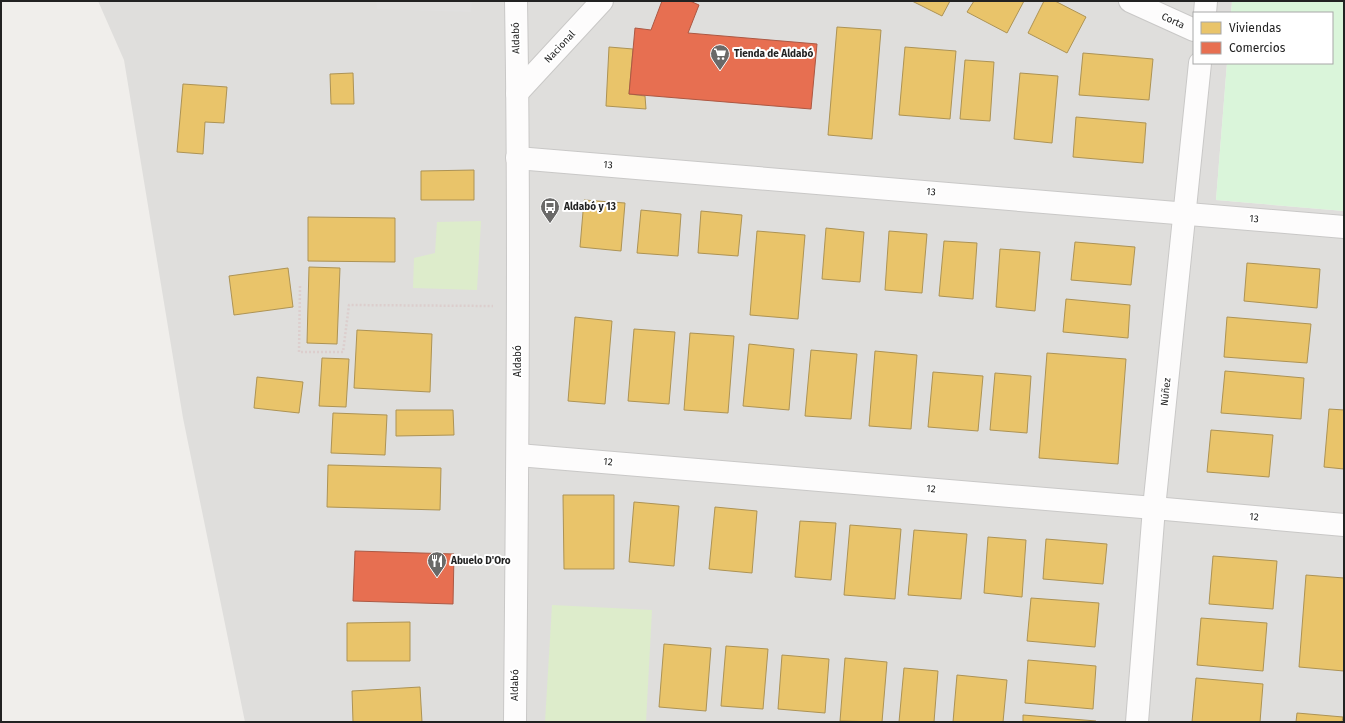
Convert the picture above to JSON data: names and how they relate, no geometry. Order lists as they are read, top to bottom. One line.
{"streets":{"street":["Corta","Aldabó","Nacional","13","Núñez","12"]},"crossings":[["Aldabó","Nacional"],["Aldabó","13"],["Aldabó","12"],["13","Núñez"],["Núñez","12"]],"places":{"supermarket":["Tienda de Aldabó"],"bus stop":["Aldabó y 13"],"restaurant":["Abuelo D'Oro"]},"legend":["Viviendas","Comercios"]}
